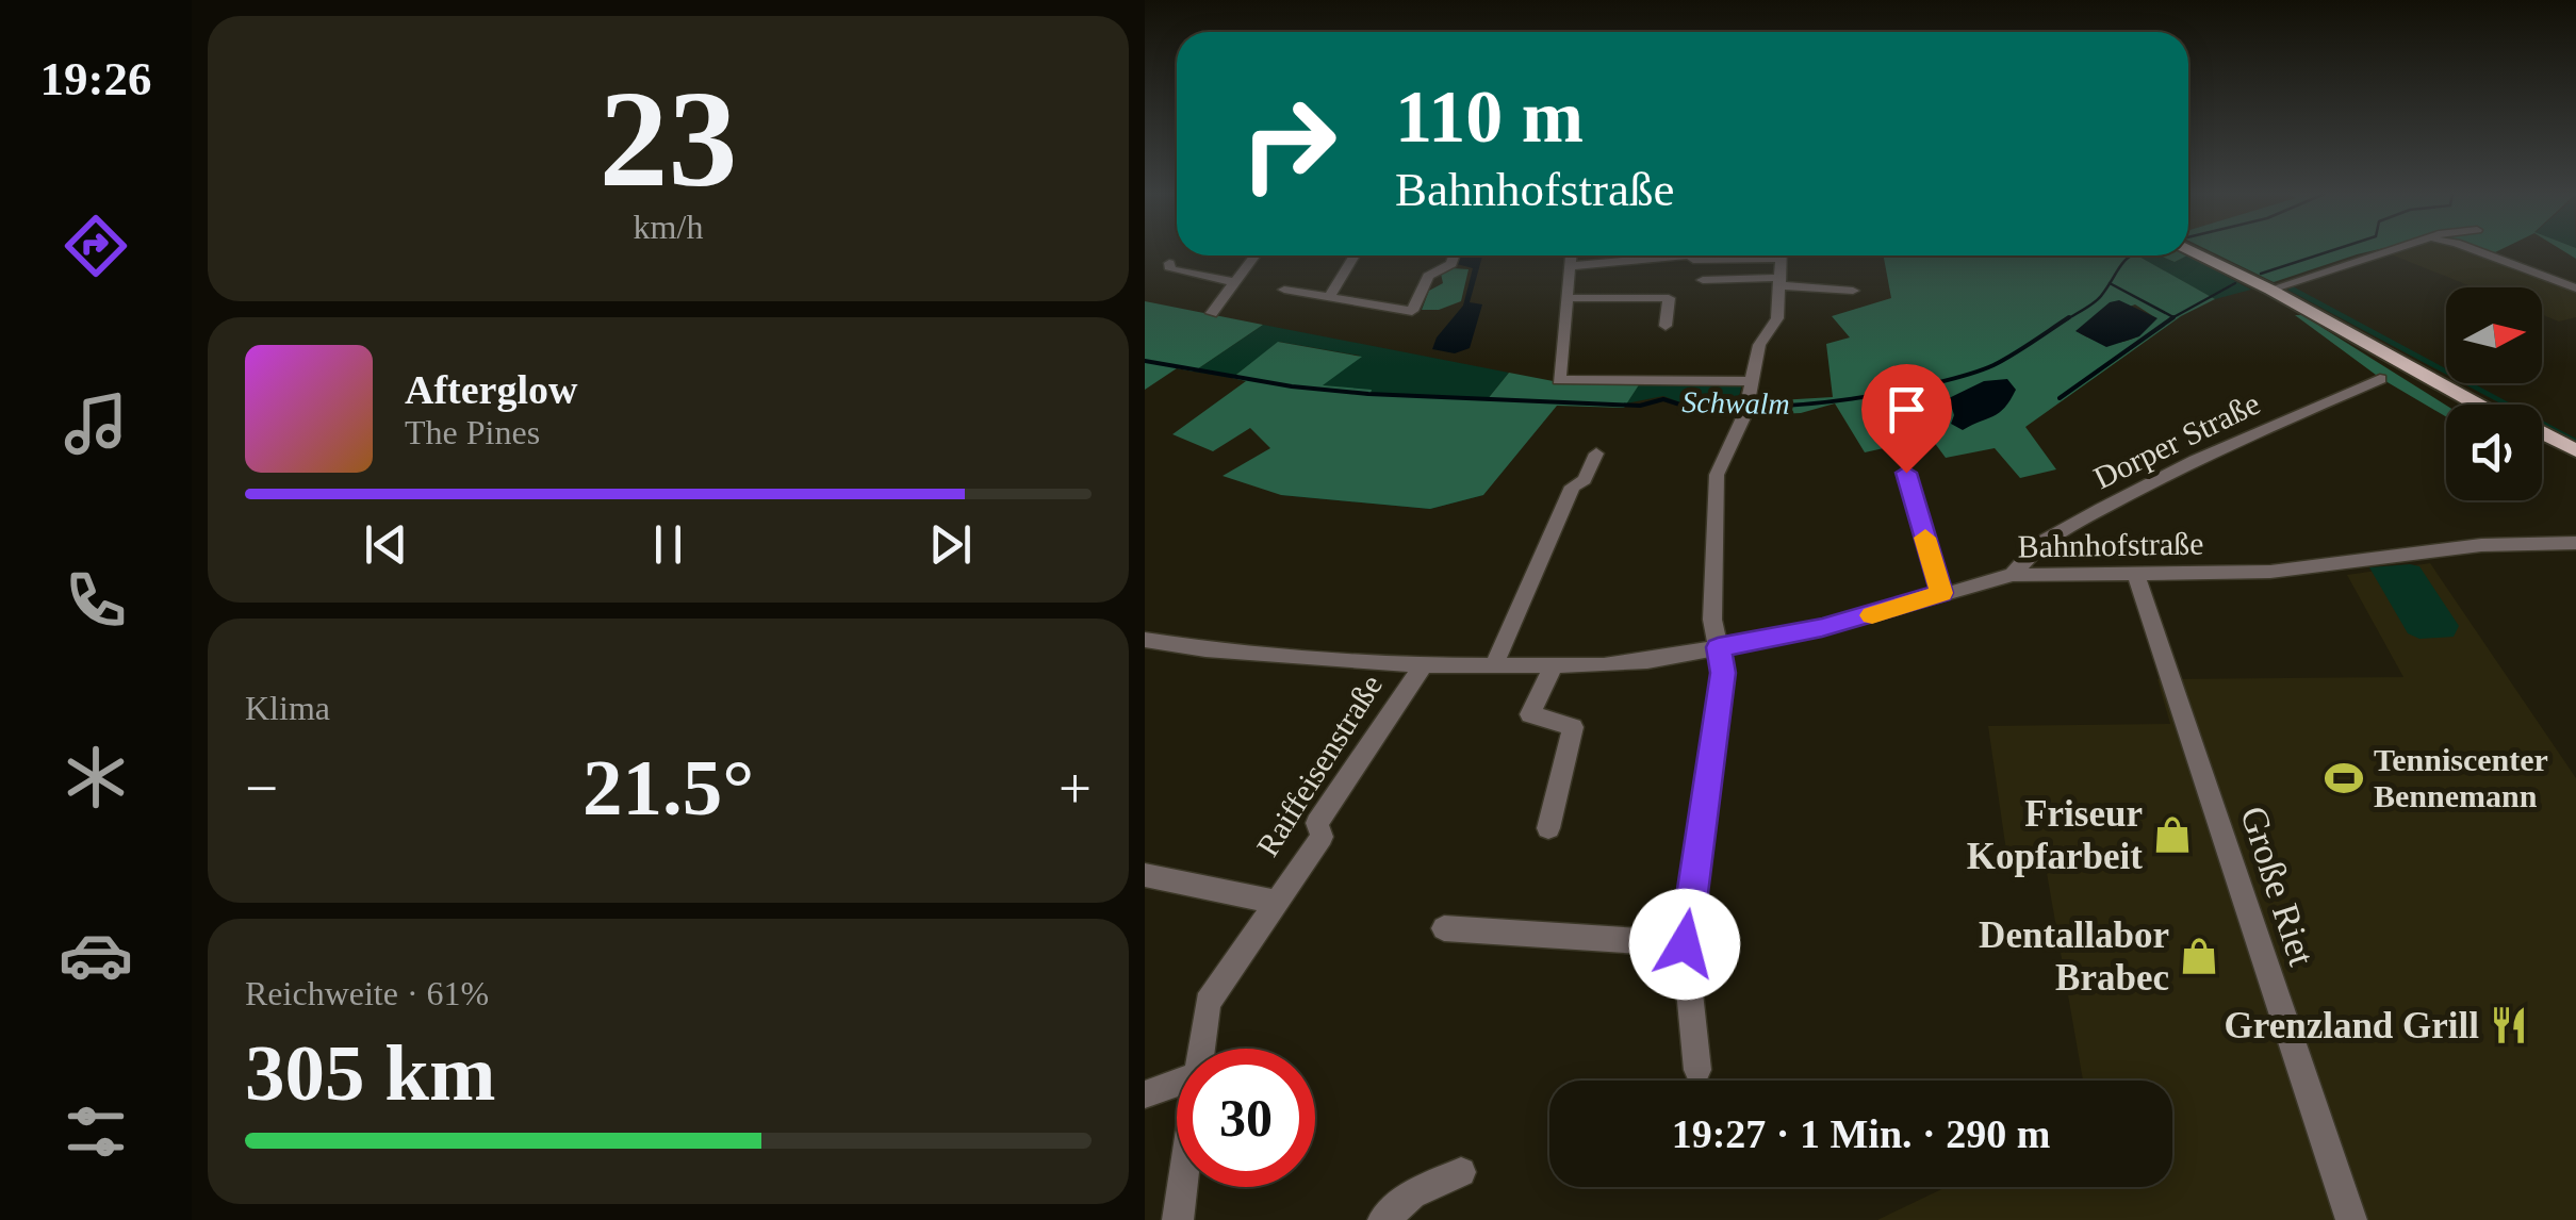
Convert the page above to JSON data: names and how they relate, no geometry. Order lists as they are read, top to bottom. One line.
{"streets":{"street":["Dorper Straße","Bahnhofstraße","Raiffeisenstraße","Große Riet"]},"crossings":[["Dorper Straße","Bahnhofstraße"],["Bahnhofstraße","Raiffeisenstraße"],["Bahnhofstraße","Große Riet"]],"water":["Schwalm"],"places":{"sports":["Tenniscenter Bennemann"],"shop":["Friseur Kopfarbeit","Dentallabor Brabec"],"restaurant":["Grenzland Grill"]},"north":"right","page":{"tabs":"19:26","tile":[["23","km/h"],"Klima",["Reichweite · 61%","305 km"]],"turn":["110 m","Bahnhofstraße"],"song":["Afterglow","The Pines"],"heat":["−","21.5°","+"],"limit":"30","trip":"19:27 · 1 Min. · 290 m"}}
